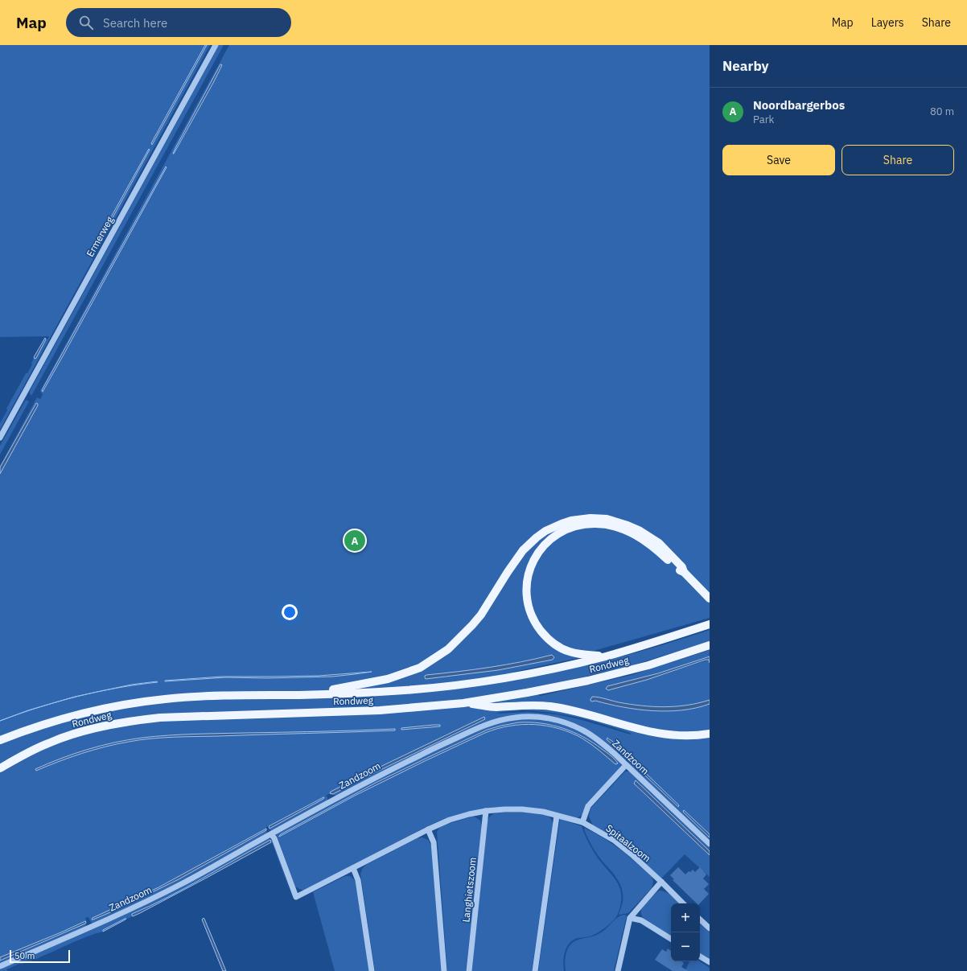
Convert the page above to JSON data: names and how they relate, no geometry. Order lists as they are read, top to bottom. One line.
{"streets":{"main road":["Rondweg"],"street":["Ermerweg","Zandzoom","Spitaalzoom","Langhietszoom"]},"scale_bar":"50 m","page":{"header":"Map","search":"Search here","nav":["Map","Layers","Share"],"heading":"Nearby","list":[{"mark":"A","name":"Noordbargerbos","note":"Park","value":"80 m"}],"buttons":["Save","Share"],"pins":"A","map_buttons":["+","−"],"scale":"50 m"}}
